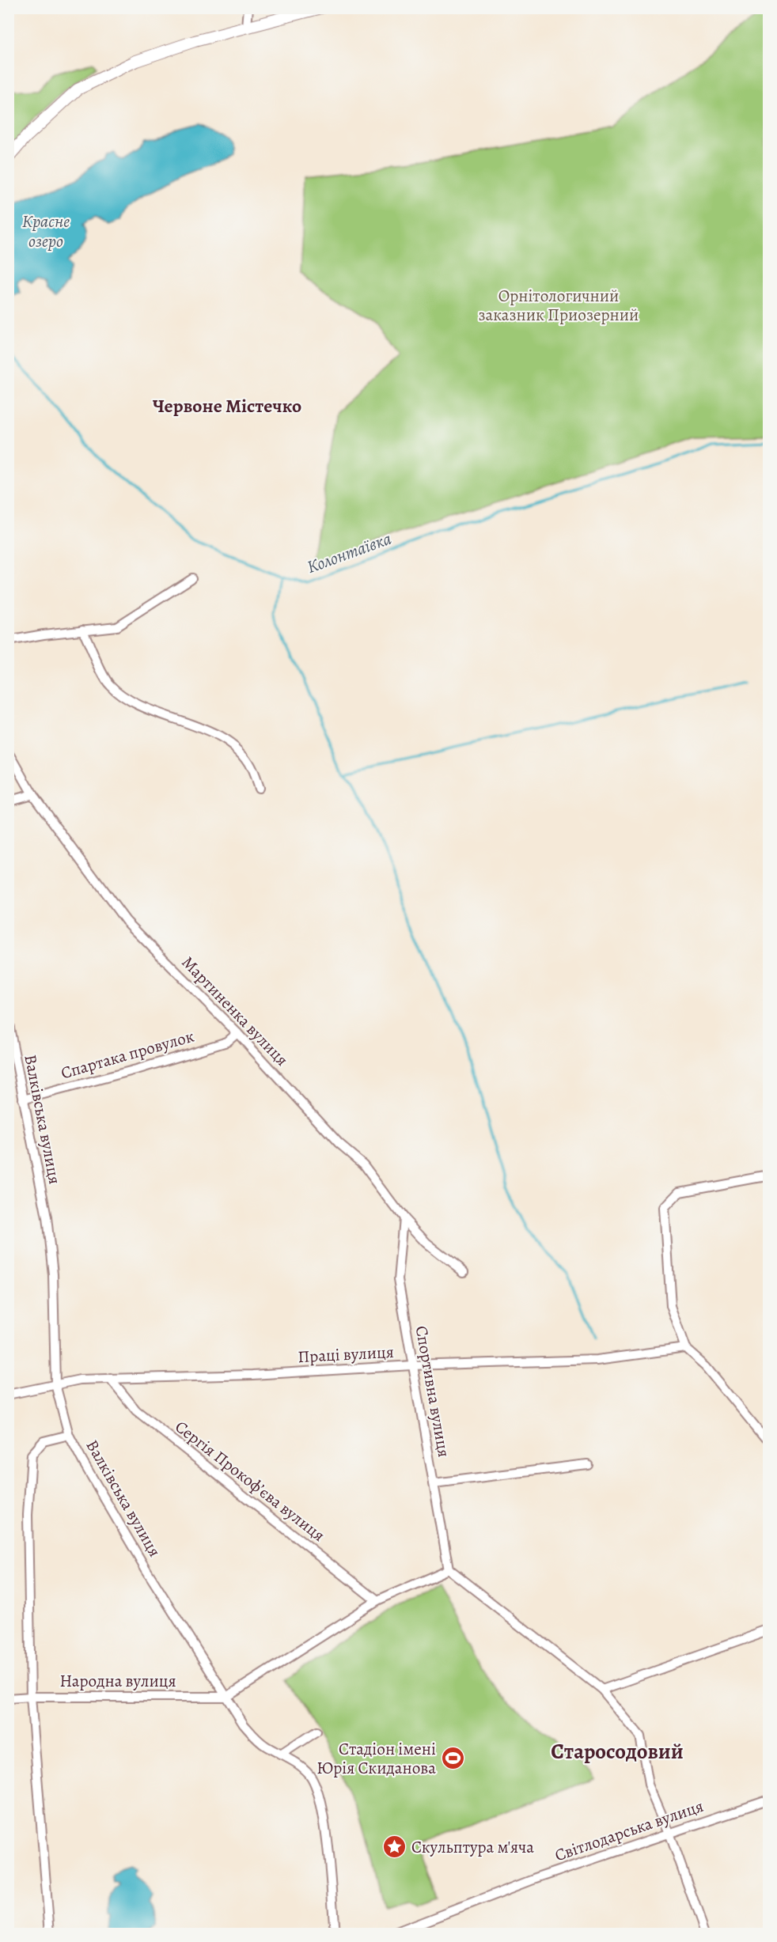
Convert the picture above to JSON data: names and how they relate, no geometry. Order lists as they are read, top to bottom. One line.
{"streets":{"street":["Мартиненка вулиця","Спартака провулок","Валківська вулиця","Праці вулиця","Спортивна вулиця","Сергія Прокоф’єва вулиця","Народна вулиця","Світлодарська вулиця"]},"crossings":[["Мартиненка вулиця","Спартака провулок"],["Мартиненка вулиця","Спортивна вулиця"],["Спартака провулок","Валківська вулиця"],["Валківська вулиця","Праці вулиця"],["Валківська вулиця","Народна вулиця"],["Праці вулиця","Спортивна вулиця"],["Праці вулиця","Сергія Прокоф’єва вулиця"]],"districts":["Червоне Містечко","Старосодовий"],"water":["Красне озеро","Колонтаївка"],"parks":["Орнiтологичний заказник Приозерний"],"places":{"sports":["Стадiон імені Юрія Скиданова"],"place":["Скульптура м'яча"]}}
